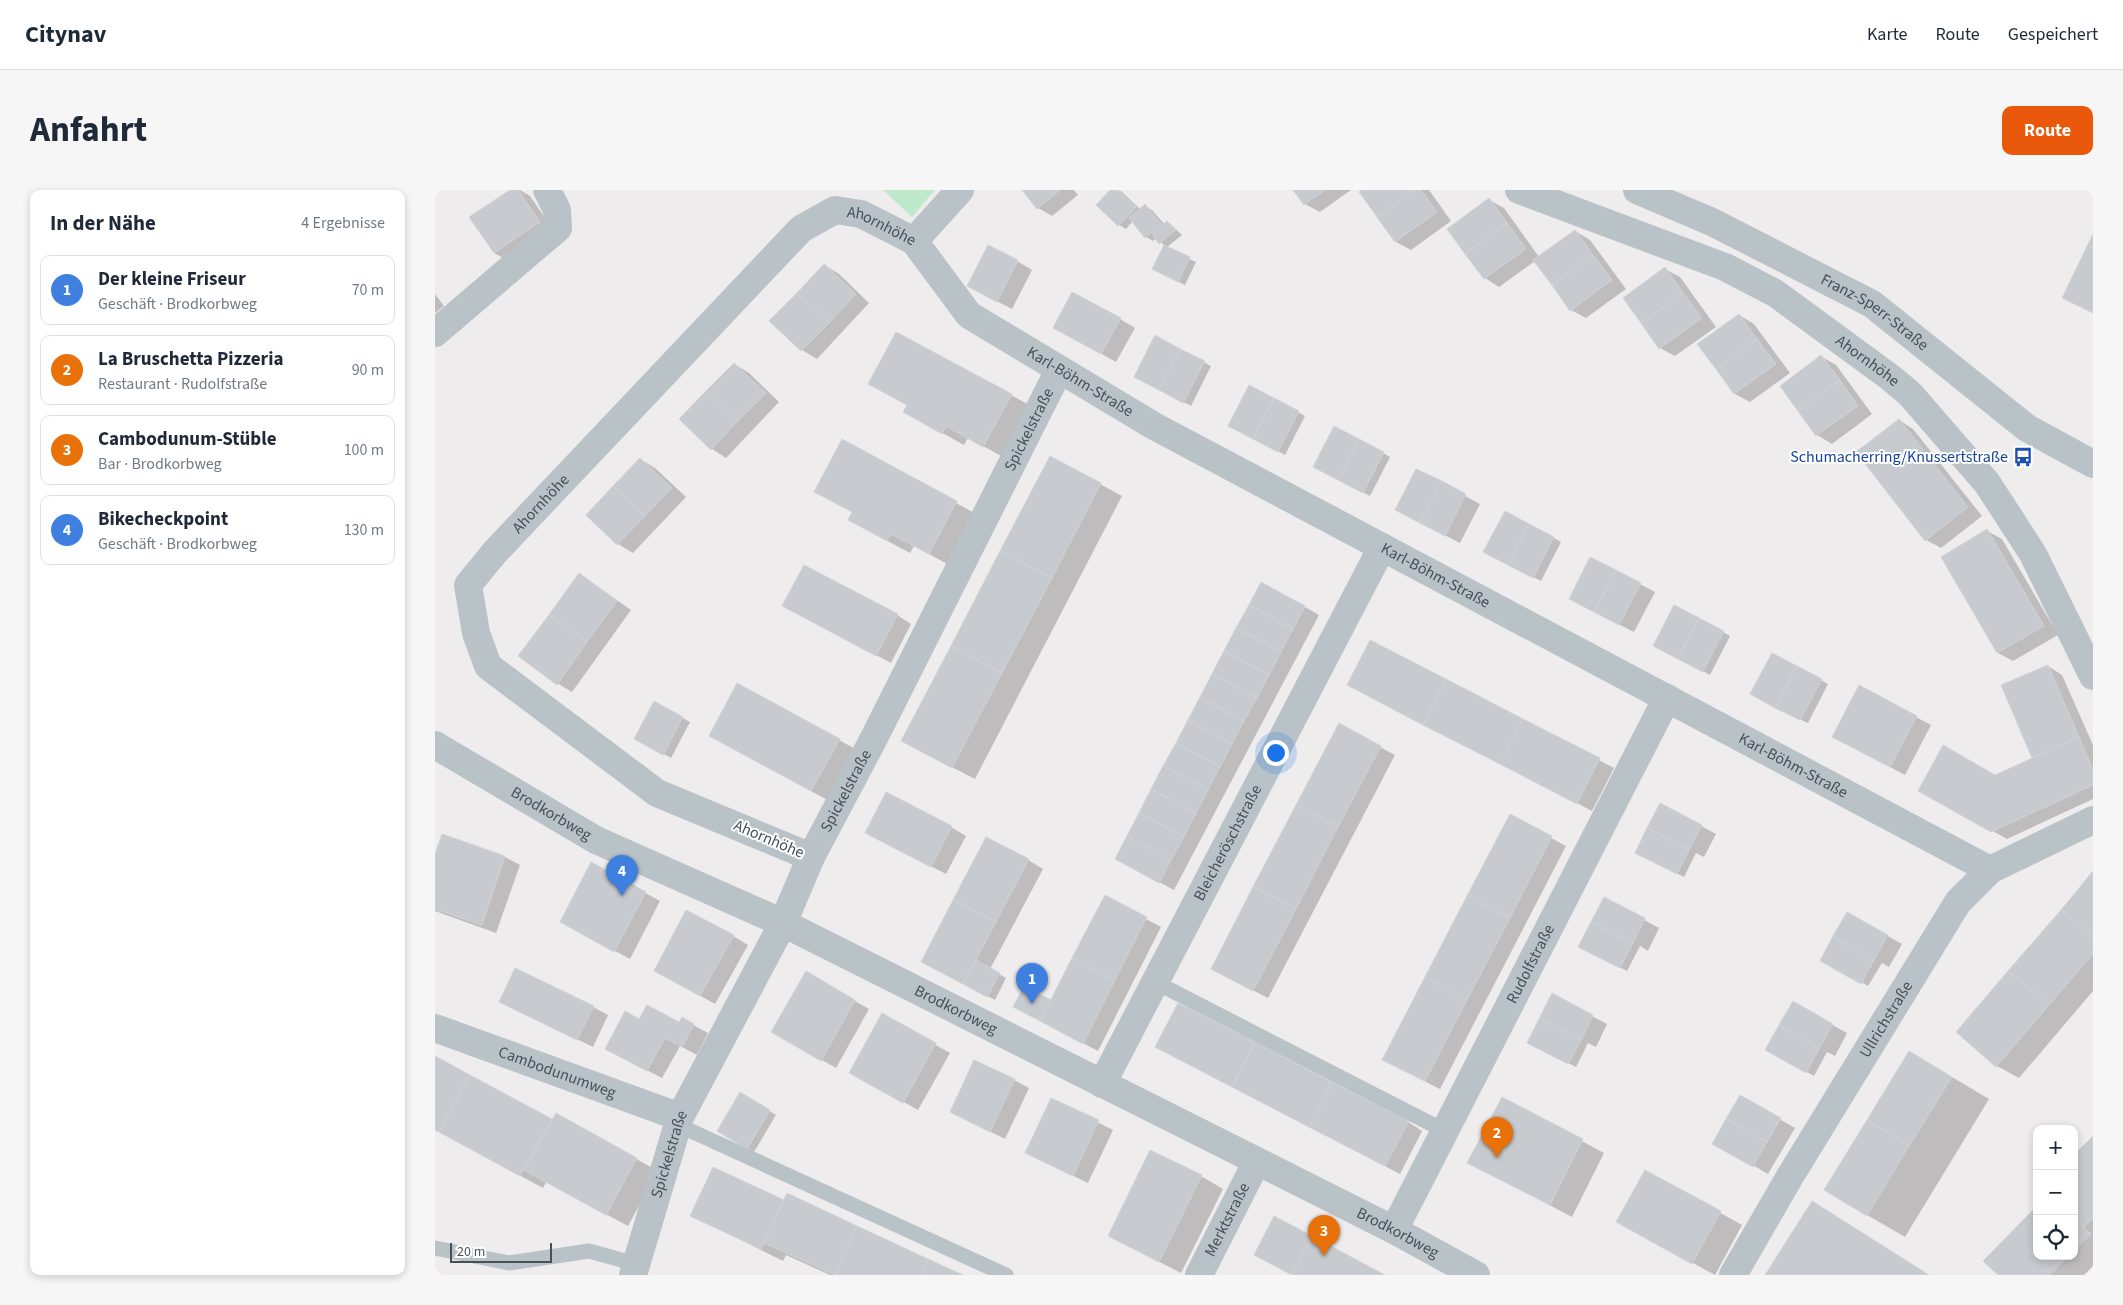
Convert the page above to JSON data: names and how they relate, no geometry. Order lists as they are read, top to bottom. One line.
{"streets":{"street":["Ahornhöhe","Franz-Sperr-Straße","Karl-Böhm-Straße","Spickelstraße","Brodkorbweg","Bleicheröschstraße","Rudolfstraße","Ullrichstraße","Cambodunumweg","Merktstraße"]},"crossings":[["Ahornhöhe","Karl-Böhm-Straße"],["Ahornhöhe","Spickelstraße"],["Karl-Böhm-Straße","Spickelstraße"],["Karl-Böhm-Straße","Bleicheröschstraße"],["Karl-Böhm-Straße","Rudolfstraße"],["Karl-Böhm-Straße","Ullrichstraße"],["Spickelstraße","Brodkorbweg"],["Spickelstraße","Cambodunumweg"],["Brodkorbweg","Bleicheröschstraße"],["Brodkorbweg","Rudolfstraße"],["Brodkorbweg","Merktstraße"]],"places":{"bus stop":["Schumacherring/Knussertstraße"]},"scale_bar":"20 m","page":{"header":"Citynav","nav":["Karte","Route","Gespeichert"],"title":"Anfahrt","buttons":"Route","heading":["In der Nähe","4 Ergebnisse"],"list":[{"mark":"1","name":"Der kleine Friseur","note":"Geschäft · Brodkorbweg","value":"70 m"},{"mark":"2","name":"La Bruschetta Pizzeria","note":"Restaurant · Rudolfstraße","value":"90 m"},{"mark":"3","name":"Cambodunum-Stüble","note":"Bar · Brodkorbweg","value":"100 m"},{"mark":"4","name":"Bikecheckpoint","note":"Geschäft · Brodkorbweg","value":"130 m"}],"pins":["4","1","2","3"],"map_buttons":["+","−"],"scale":"20 m"}}
